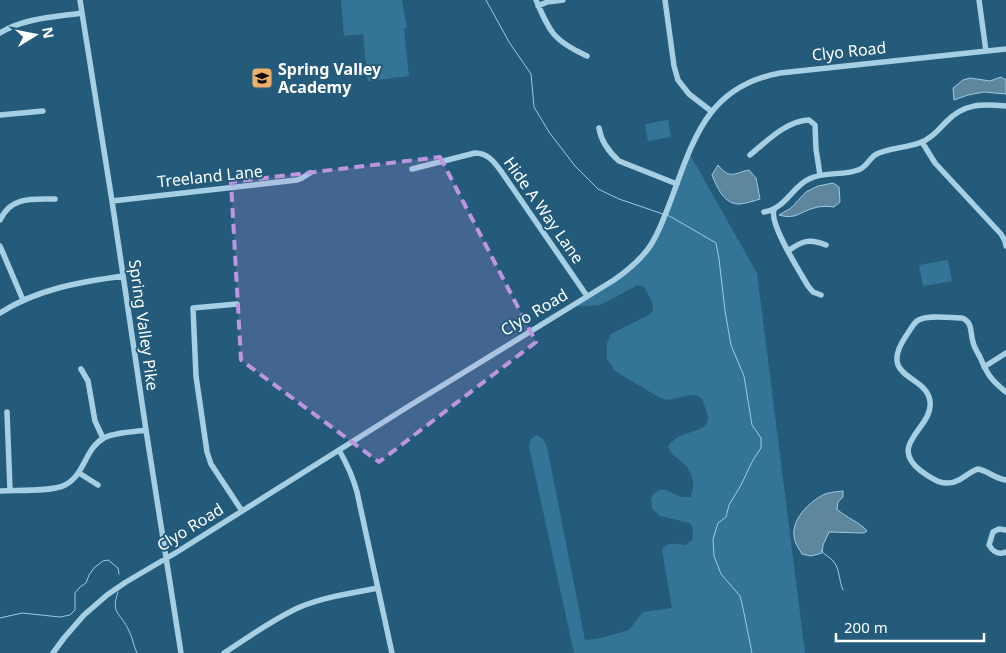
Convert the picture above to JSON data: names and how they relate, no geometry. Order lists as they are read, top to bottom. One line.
{"streets":{"street":["Clyo Road","Treeland Lane","Hide A Way Lane","Spring Valley Pike"]},"crossings":[["Clyo Road","Hide A Way Lane"],["Clyo Road","Spring Valley Pike"],["Treeland Lane","Spring Valley Pike"]],"places":{"school or university":["Spring Valley Academy"]},"scale_bar":"200 m","north":"right"}
